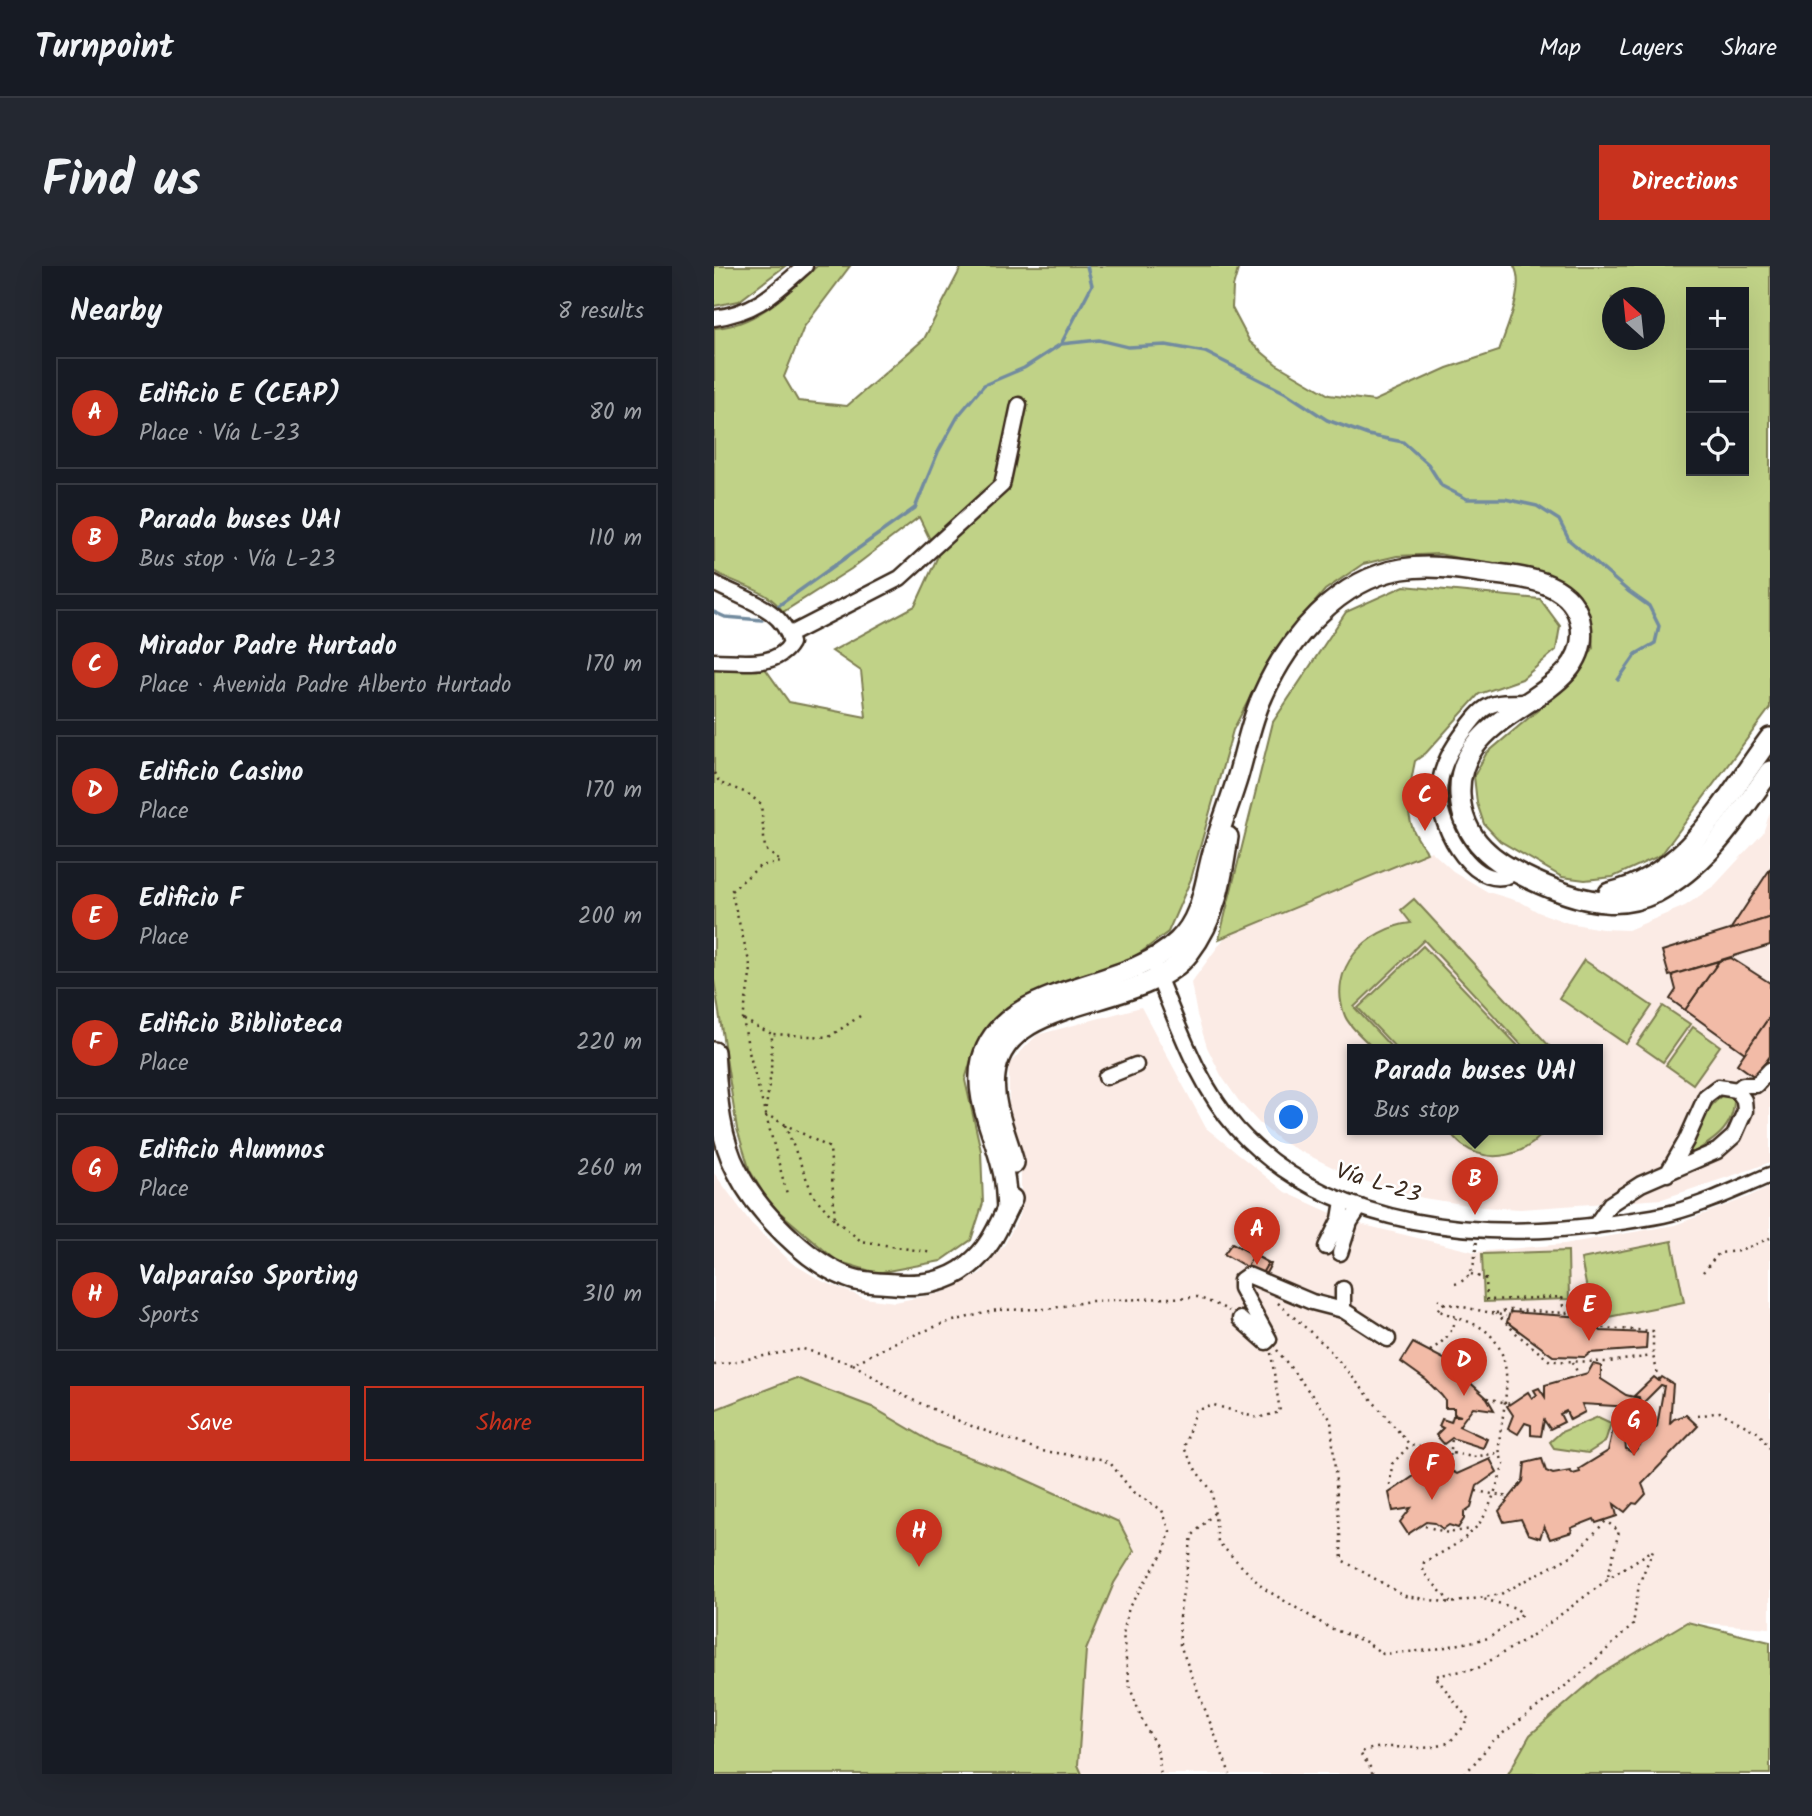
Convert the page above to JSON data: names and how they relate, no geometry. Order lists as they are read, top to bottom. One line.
{"streets":{"street":["Vía L-23"]},"north":"top left","page":{"header":"Turnpoint","nav":["Map","Layers","Share"],"title":"Find us","buttons":["Directions",["Save","Share"]],"heading":["Nearby","8 results"],"map_buttons":["+","−"],"list":[{"mark":"A","name":"Edificio E (CEAP)","note":"Place · Vía L-23","value":"80 m"},{"mark":"B","name":"Parada buses UAI","note":"Bus stop · Vía L-23","value":"110 m"},{"mark":"C","name":"Mirador Padre Hurtado","note":"Place · Avenida Padre Alberto Hurtado","value":"170 m"},{"mark":"D","name":"Edificio Casino","note":"Place","value":"170 m"},{"mark":"E","name":"Edificio F","note":"Place","value":"200 m"},{"mark":"F","name":"Edificio Biblioteca","note":"Place","value":"220 m"},{"mark":"G","name":"Edificio Alumnos","note":"Place","value":"260 m"},{"mark":"H","name":"Valparaíso Sporting","note":"Sports","value":"310 m"}],"pins":["C","B","A","E","D","G","F","H"],"popup":["Parada buses UAI","Bus stop"]}}
